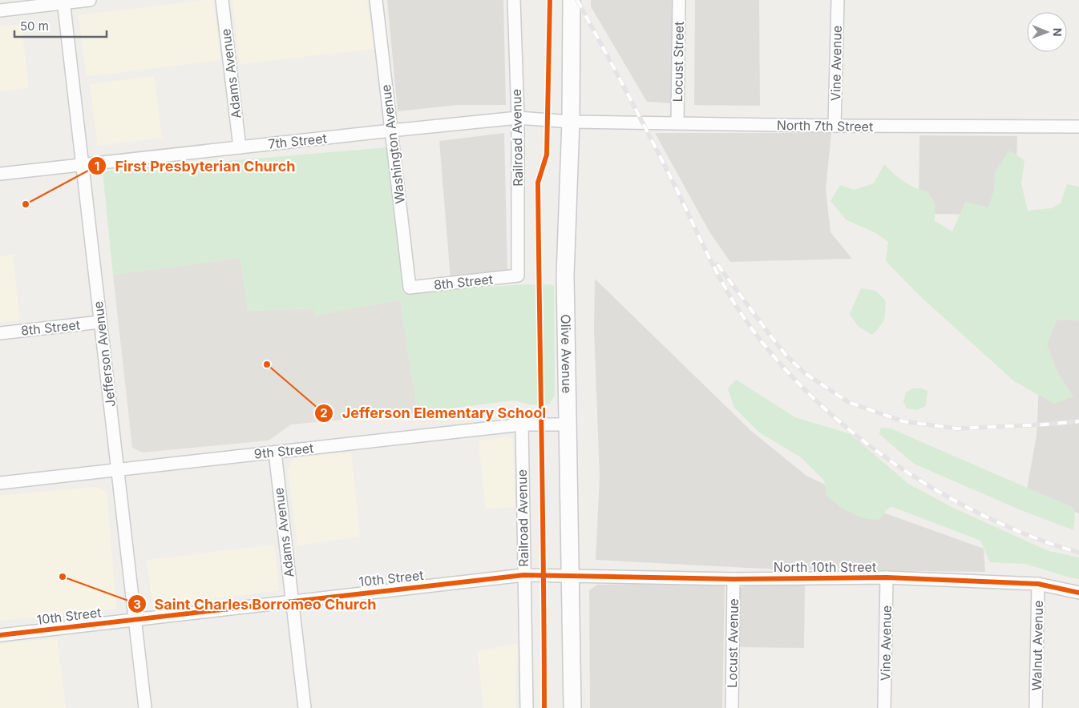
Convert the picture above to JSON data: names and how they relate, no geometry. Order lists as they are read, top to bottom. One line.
{"streets":{"main road":["Olive Avenue"],"street":["Locust Street","Vine Avenue","Adams Avenue","North 7th Street","Railroad Avenue","7th Street","Washington Avenue","8th Street","Jefferson Avenue","9th Street","North 10th Street","10th Street","Locust Avenue","Walnut Avenue"]},"crossings":[["Locust Street","North 7th Street"],["Vine Avenue","North 7th Street"],["Vine Avenue","North 10th Street"],["Adams Avenue","7th Street"],["Adams Avenue","9th Street"],["Adams Avenue","10th Street"],["North 7th Street","7th Street"],["North 7th Street","Olive Avenue"],["Railroad Avenue","7th Street"],["Railroad Avenue","8th Street"],["Railroad Avenue","9th Street"],["Railroad Avenue","10th Street"],["7th Street","Washington Avenue"],["7th Street","Jefferson Avenue"],["7th Street","Olive Avenue"],["Washington Avenue","8th Street"],["8th Street","Jefferson Avenue"],["Jefferson Avenue","9th Street"],["Jefferson Avenue","10th Street"],["Olive Avenue","9th Street"],["Olive Avenue","North 10th Street"],["Olive Avenue","10th Street"],["North 10th Street","10th Street"],["North 10th Street","Locust Avenue"],["North 10th Street","Walnut Avenue"]],"places":["First Presbyterian Church","Jefferson Elementary School","Saint Charles Borromeo Church"],"scale_bar":"50 m","north":"right"}
